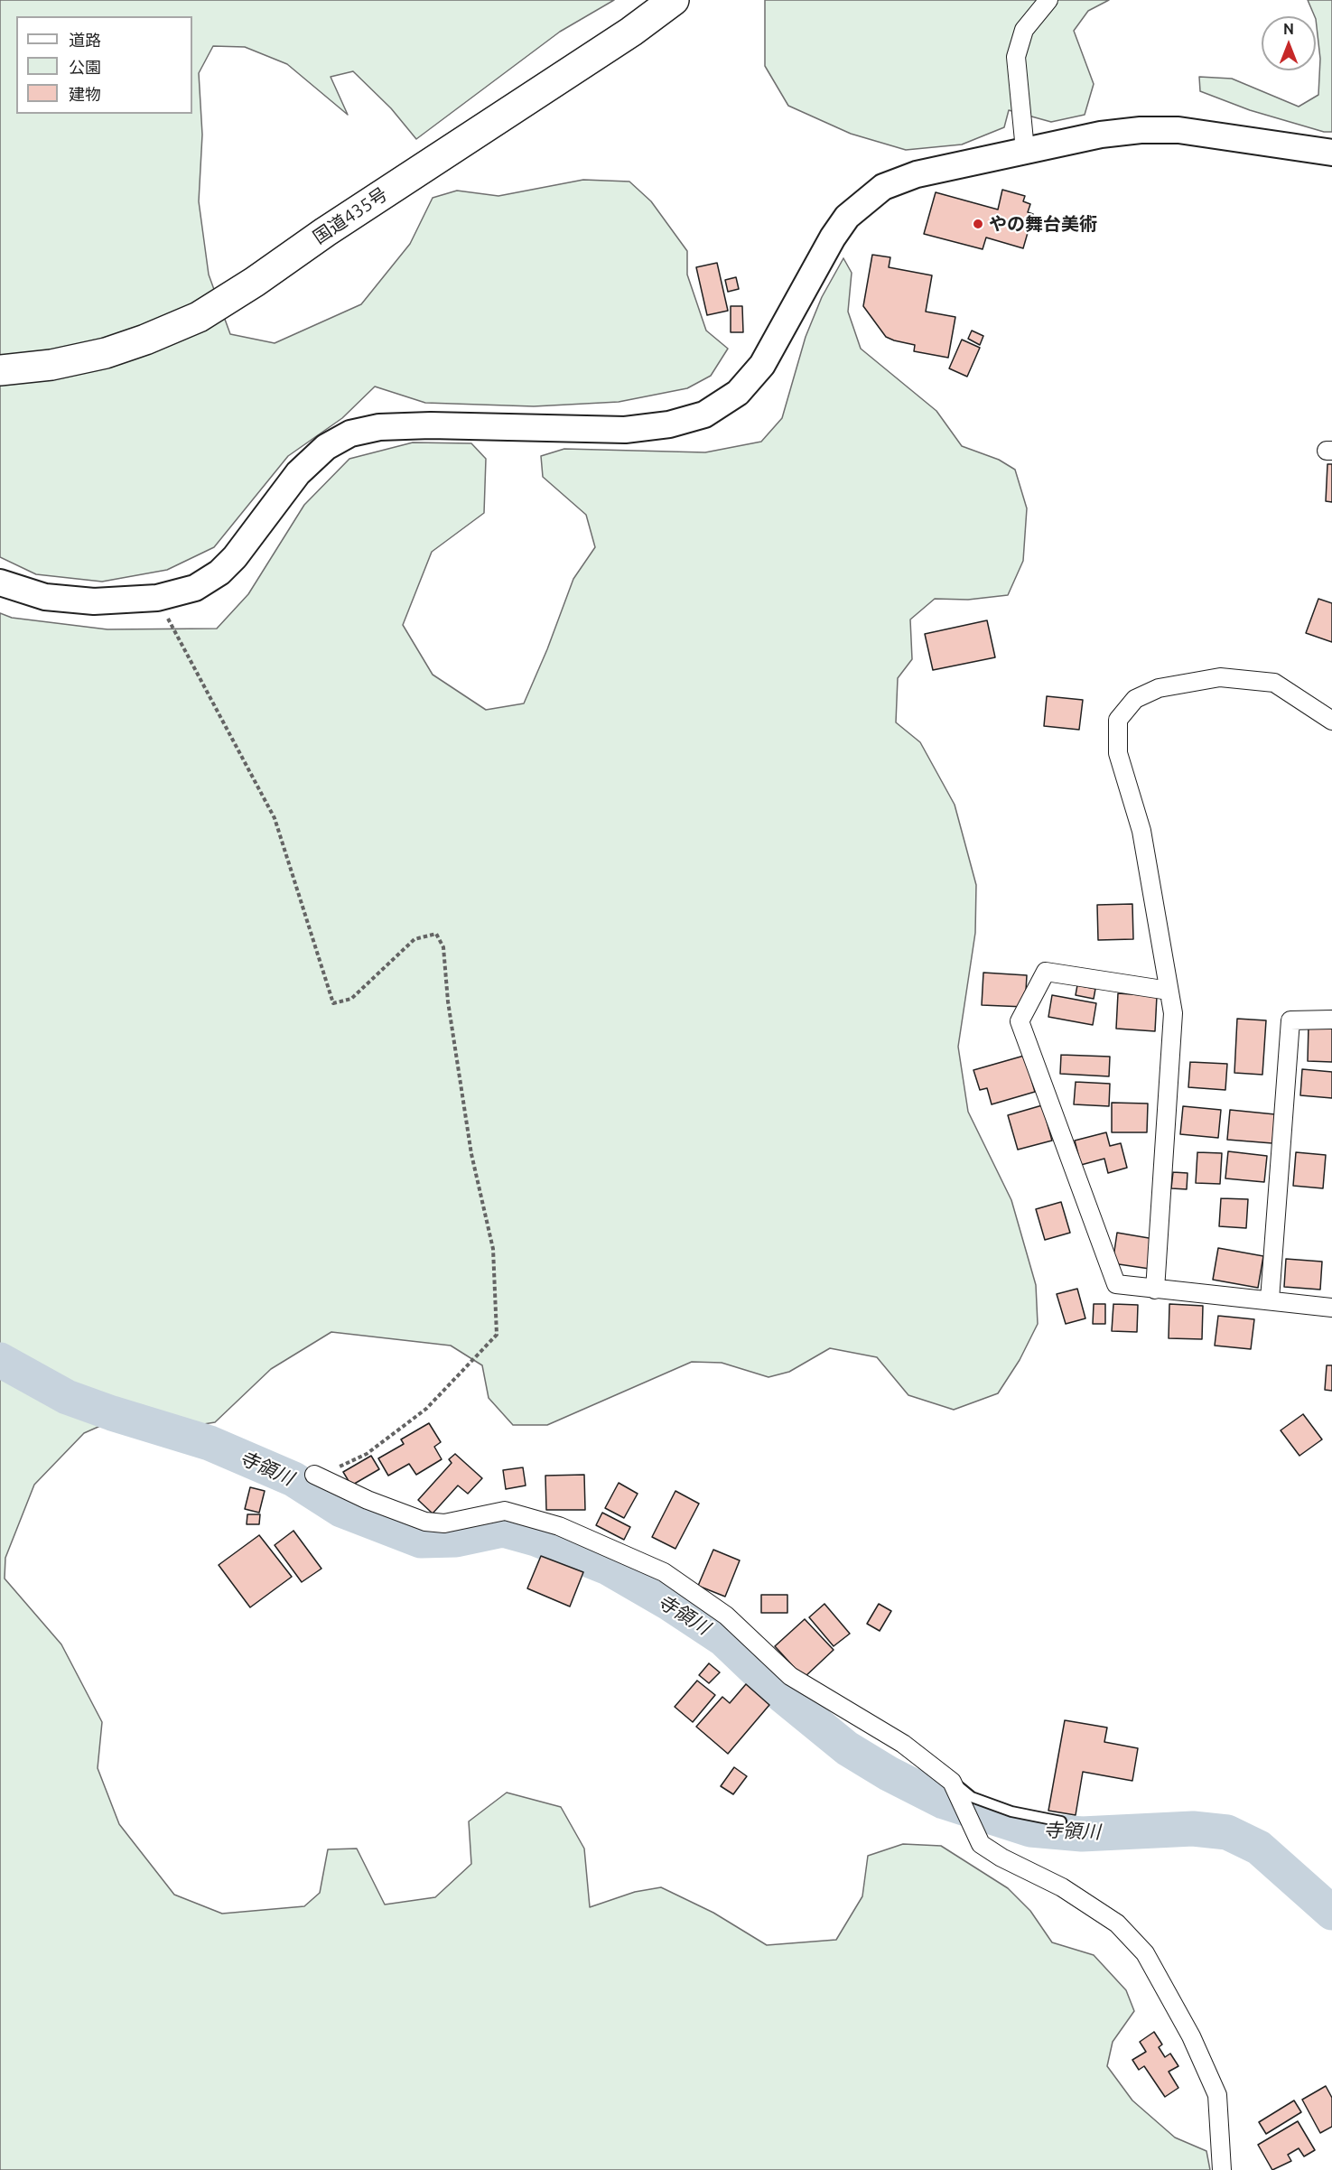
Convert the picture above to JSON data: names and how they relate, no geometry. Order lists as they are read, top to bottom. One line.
{"streets":{"highway":["国道435号"]},"water":["寺領川"],"places":["やの舞台美術"],"legend":["道路","公園","建物"],"north":"top"}
